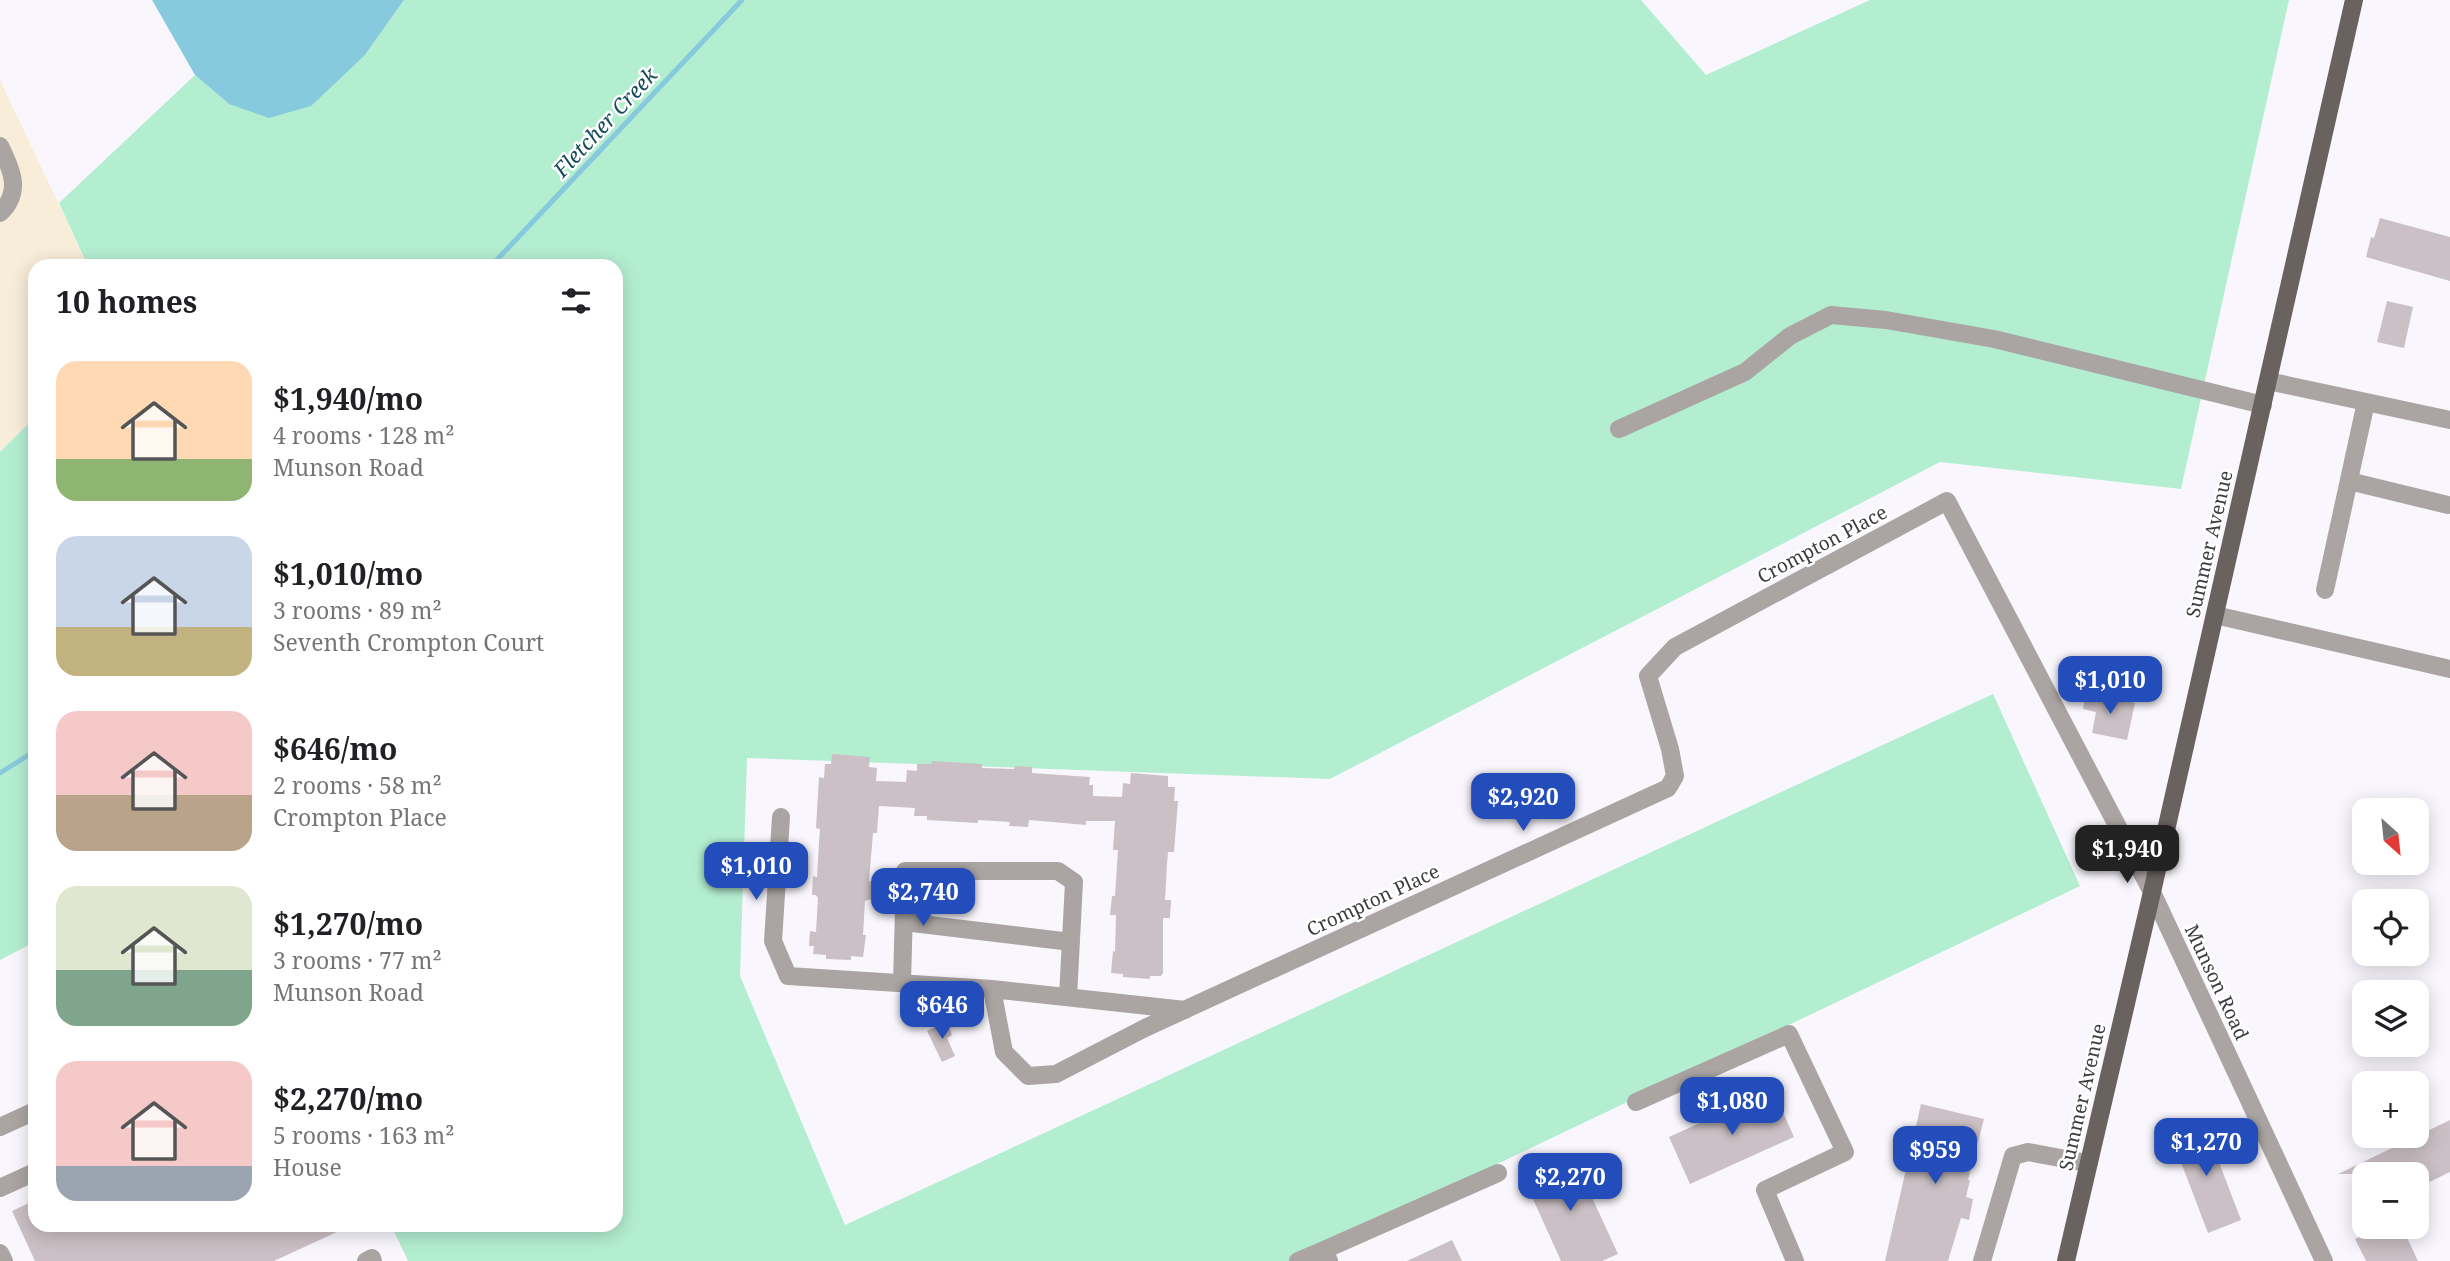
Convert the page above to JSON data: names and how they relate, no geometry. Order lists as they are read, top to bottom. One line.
{"streets":{"main road":["Summer Avenue"],"street":["Crompton Place","Munson Road"]},"crossings":[["Crompton Place","Munson Road"],["Summer Avenue","Munson Road"]],"water":["Fletcher Creek"],"north":"bottom right","page":{"heading":"10 homes","list":[{"name":"$1,940/mo","note":"4 rooms · 128 m² · Munson Road"},{"name":"$1,010/mo","note":"3 rooms · 89 m² · Seventh Crompton Court"},{"name":"$646/mo","note":"2 rooms · 58 m² · Crompton Place"},{"name":"$1,270/mo","note":"3 rooms · 77 m² · Munson Road"},{"name":"$2,270/mo","note":"5 rooms · 163 m² · House"}],"price":["$1,010","$2,920","$1,940","$1,010","$2,740","$646","$1,080","$1,270","$959","$2,270"],"map_buttons":["+","−"]}}
